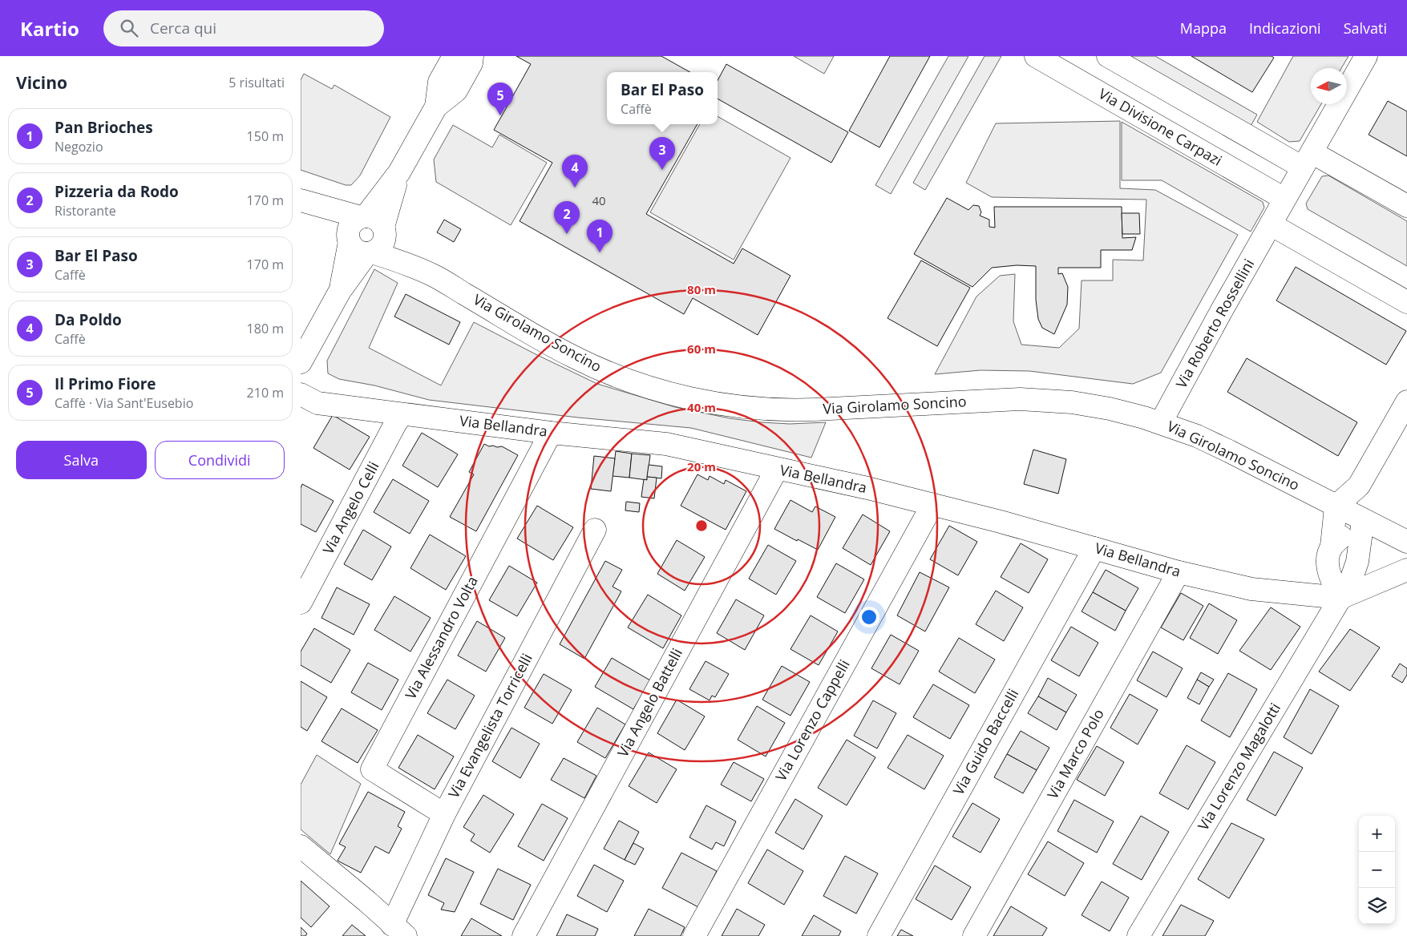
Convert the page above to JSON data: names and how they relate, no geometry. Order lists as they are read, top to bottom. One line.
{"streets":{"street":["Via Divisione Carpazi","Via Roberto Rossellini","Via Girolamo Soncino","Via Bellandra","Via Angelo Celli","Via Alessandro Volta","Via Angelo Battelli","Via Lorenzo Cappelli","Via Evangelista Torricelli","Via Guido Baccelli","Via Marco Polo","Via Lorenzo Magalotti"]},"crossings":[["Via Divisione Carpazi","Via Roberto Rossellini"],["Via Roberto Rossellini","Via Girolamo Soncino"],["Via Girolamo Soncino","Via Lorenzo Magalotti"],["Via Bellandra","Via Angelo Celli"],["Via Bellandra","Via Alessandro Volta"],["Via Bellandra","Via Angelo Battelli"],["Via Bellandra","Via Lorenzo Cappelli"],["Via Bellandra","Via Guido Baccelli"],["Via Bellandra","Via Marco Polo"],["Via Bellandra","Via Lorenzo Magalotti"],["Via Alessandro Volta","Via Evangelista Torricelli"]],"house_numbers":["40"],"north":"left","page":{"header":"Kartio","search":"Cerca qui","nav":["Mappa","Indicazioni","Salvati"],"heading":["Vicino","5 risultati"],"popup":["Bar El Paso","Caffè"],"pins":["5","3","4","2","1"],"list":[{"mark":"1","name":"Pan Brioches","note":"Negozio","value":"150 m"},{"mark":"2","name":"Pizzeria da Rodo","note":"Ristorante","value":"170 m"},{"mark":"3","name":"Bar El Paso","note":"Caffè","value":"170 m"},{"mark":"4","name":"Da Poldo","note":"Caffè","value":"180 m"},{"mark":"5","name":"Il Primo Fiore","note":"Caffè · Via Sant'Eusebio","value":"210 m"}],"buttons":["Salva","Condividi"],"map_buttons":["+","−"]},"rings":["80 m","60 m","40 m","20 m"]}
